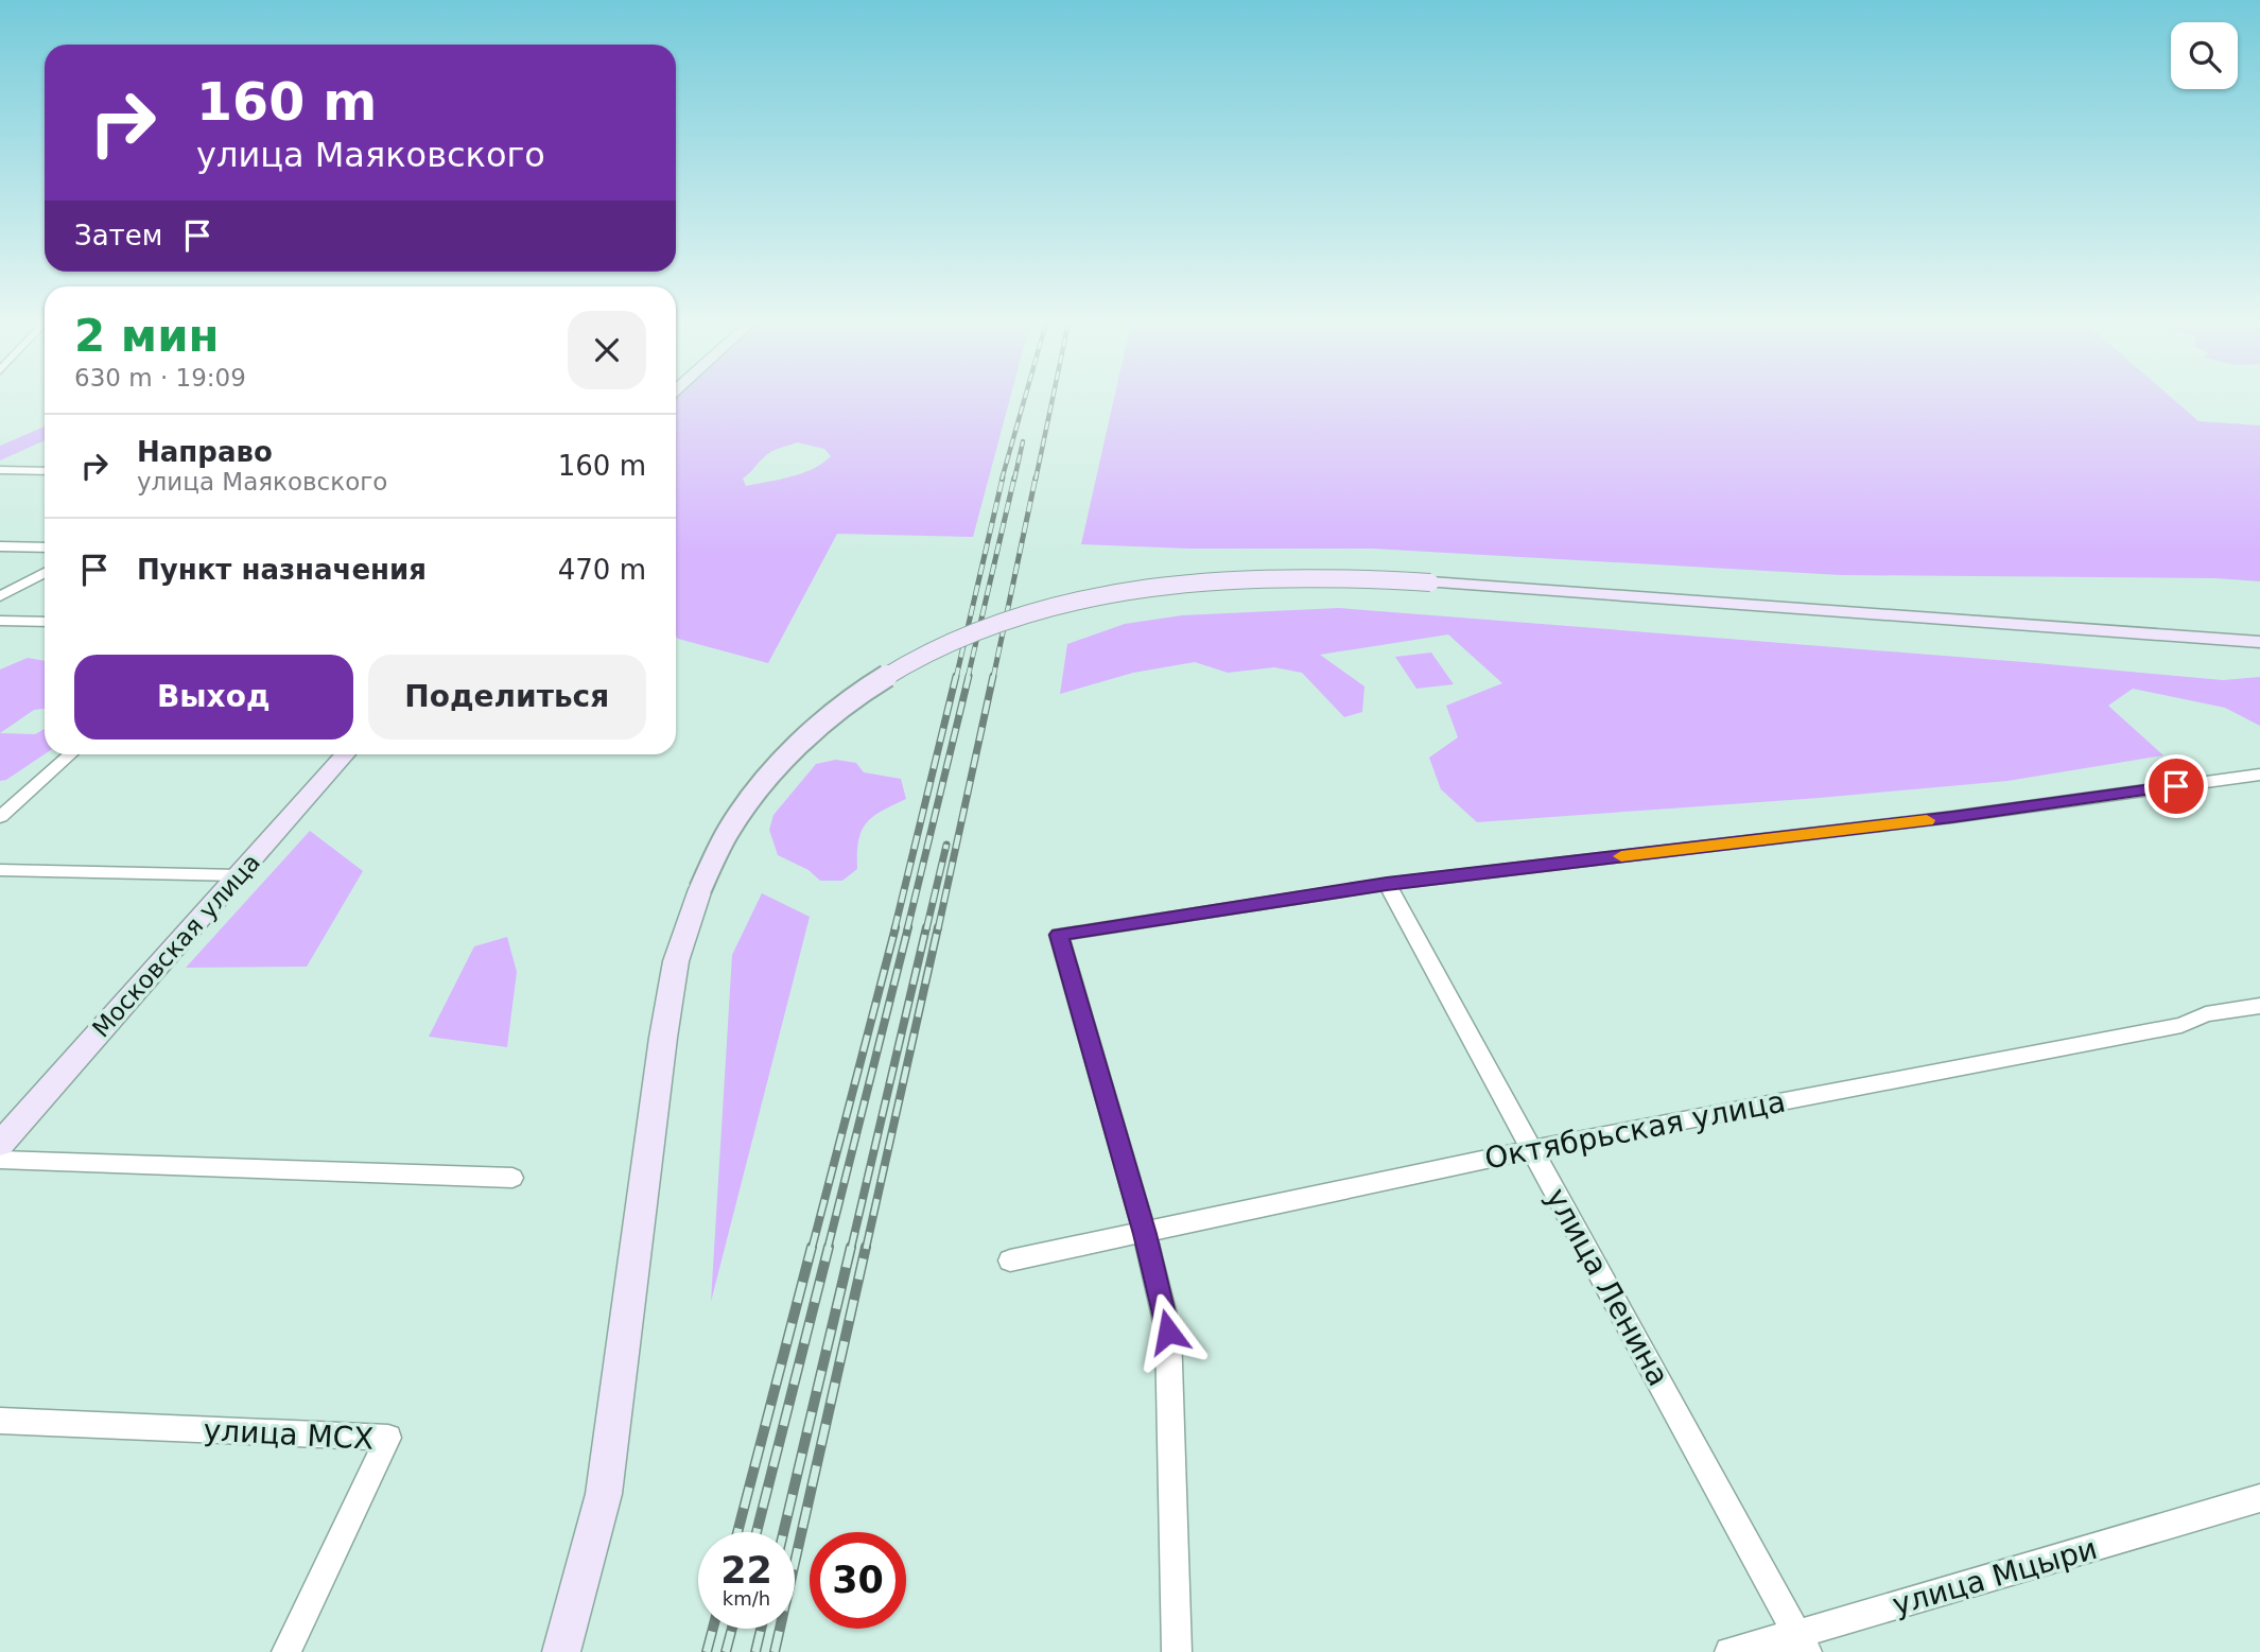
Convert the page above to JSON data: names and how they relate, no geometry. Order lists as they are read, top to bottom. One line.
{"streets":{"street":["Московская улица","Октябрьская улица","улица Ленина","улица МСХ","улица Мцыри"]},"crossings":[["Октябрьская улица","улица Ленина"],["улица Ленина","улица Мцыри"]],"page":{"turn":["160 m","улица Маяковского"],"then":"Затем","heading":["2 мин","630 m · 19:09"],"list":[{"name":"Направо","note":"улица Маяковского","value":"160 m"},{"name":"Пункт назначения","value":"470 m"}],"buttons":["Выход","Поделиться"],"speed":"22 km/h","limit":"30"}}
